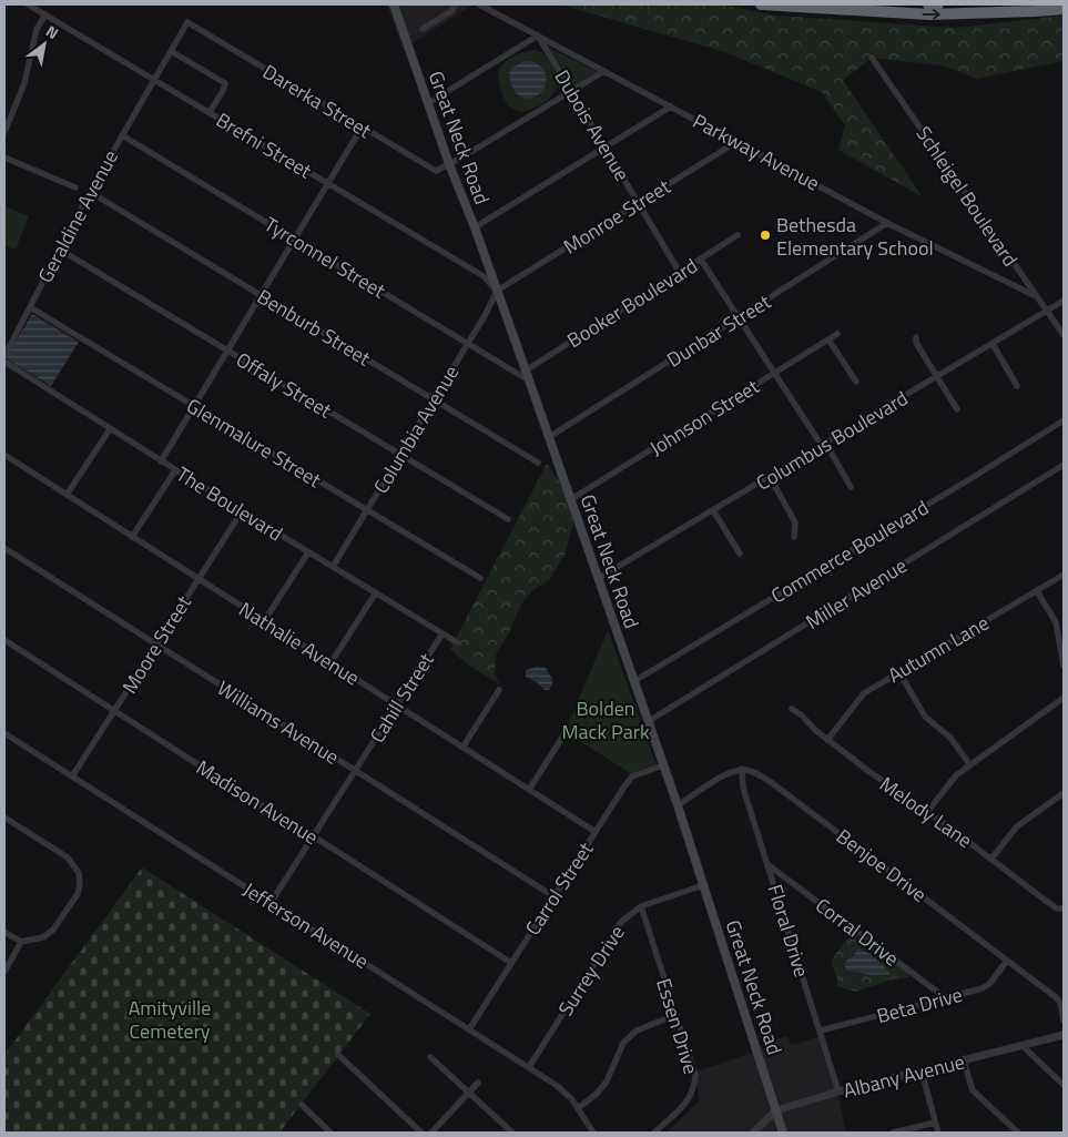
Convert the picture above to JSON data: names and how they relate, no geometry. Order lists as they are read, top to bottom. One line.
{"streets":{"main road":["Great Neck Road"],"street":["Darerka Street","Dubois Avenue","Brefni Street","Parkway Avenue","Schleigel Boulevard","Geraldine Avenue","Monroe Street","Tyrconnel Street","Booker Boulevard","Benburb Street","Dunbar Street","Offaly Street","Johnson Street","Columbia Avenue","Columbus Boulevard","Glenmalure Street","The Boulevard","Commerce Boulevard","Miller Avenue","Nathalie Avenue","Moore Street","Autumn Lane","Cahill Street","Williams Avenue","Madison Avenue","Melody Lane","Benjoe Drive","Carrol Street","Jefferson Avenue","Floral Drive","Corral Drive","Surrey Drive","Beta Drive","Essen Drive","Albany Avenue"]},"crossings":[["Darerka Street","Great Neck Road"],["Darerka Street","Geraldine Avenue"],["Dubois Avenue","Parkway Avenue"],["Dubois Avenue","Monroe Street"],["Dubois Avenue","Booker Boulevard"],["Great Neck Road","Brefni Street"],["Great Neck Road","Monroe Street"],["Great Neck Road","Tyrconnel Street"],["Great Neck Road","Booker Boulevard"],["Great Neck Road","Dunbar Street"],["Great Neck Road","Johnson Street"],["Great Neck Road","Columbia Avenue"],["Great Neck Road","Columbus Boulevard"],["Great Neck Road","Commerce Boulevard"],["Great Neck Road","Miller Avenue"],["Great Neck Road","Carrol Street"],["Great Neck Road","Surrey Drive"],["Great Neck Road","Albany Avenue"],["Brefni Street","Geraldine Avenue"],["Brefni Street","Monroe Street"],["Brefni Street","Columbia Avenue"],["Parkway Avenue","Schleigel Boulevard"],["Parkway Avenue","Monroe Street"],["Parkway Avenue","Dunbar Street"],["Schleigel Boulevard","Columbus Boulevard"],["Geraldine Avenue","Tyrconnel Street"],["Geraldine Avenue","Benburb Street"],["Geraldine Avenue","Offaly Street"],["Geraldine Avenue","Glenmalure Street"],["Monroe Street","Columbia Avenue"],["Tyrconnel Street","Columbia Avenue"],["Benburb Street","Columbia Avenue"],["Offaly Street","Columbia Avenue"],["Columbia Avenue","Glenmalure Street"],["Columbia Avenue","The Boulevard"],["The Boulevard","Moore Street"],["The Boulevard","Cahill Street"],["Nathalie Avenue","Moore Street"],["Nathalie Avenue","Cahill Street"],["Nathalie Avenue","Carrol Street"],["Moore Street","Williams Avenue"],["Moore Street","Madison Avenue"],["Moore Street","Jefferson Avenue"],["Autumn Lane","Melody Lane"],["Cahill Street","Williams Avenue"],["Cahill Street","Madison Avenue"],["Cahill Street","Jefferson Avenue"],["Williams Avenue","Carrol Street"],["Madison Avenue","Carrol Street"],["Benjoe Drive","Floral Drive"],["Benjoe Drive","Beta Drive"],["Carrol Street","Jefferson Avenue"],["Jefferson Avenue","Surrey Drive"],["Floral Drive","Corral Drive"],["Floral Drive","Beta Drive"],["Floral Drive","Albany Avenue"],["Corral Drive","Beta Drive"],["Surrey Drive","Essen Drive"]],"parks":["Bolden Mack Park","Amityville Cemetery"],"places":["Bethesda Elementary School"],"north":"top right"}
